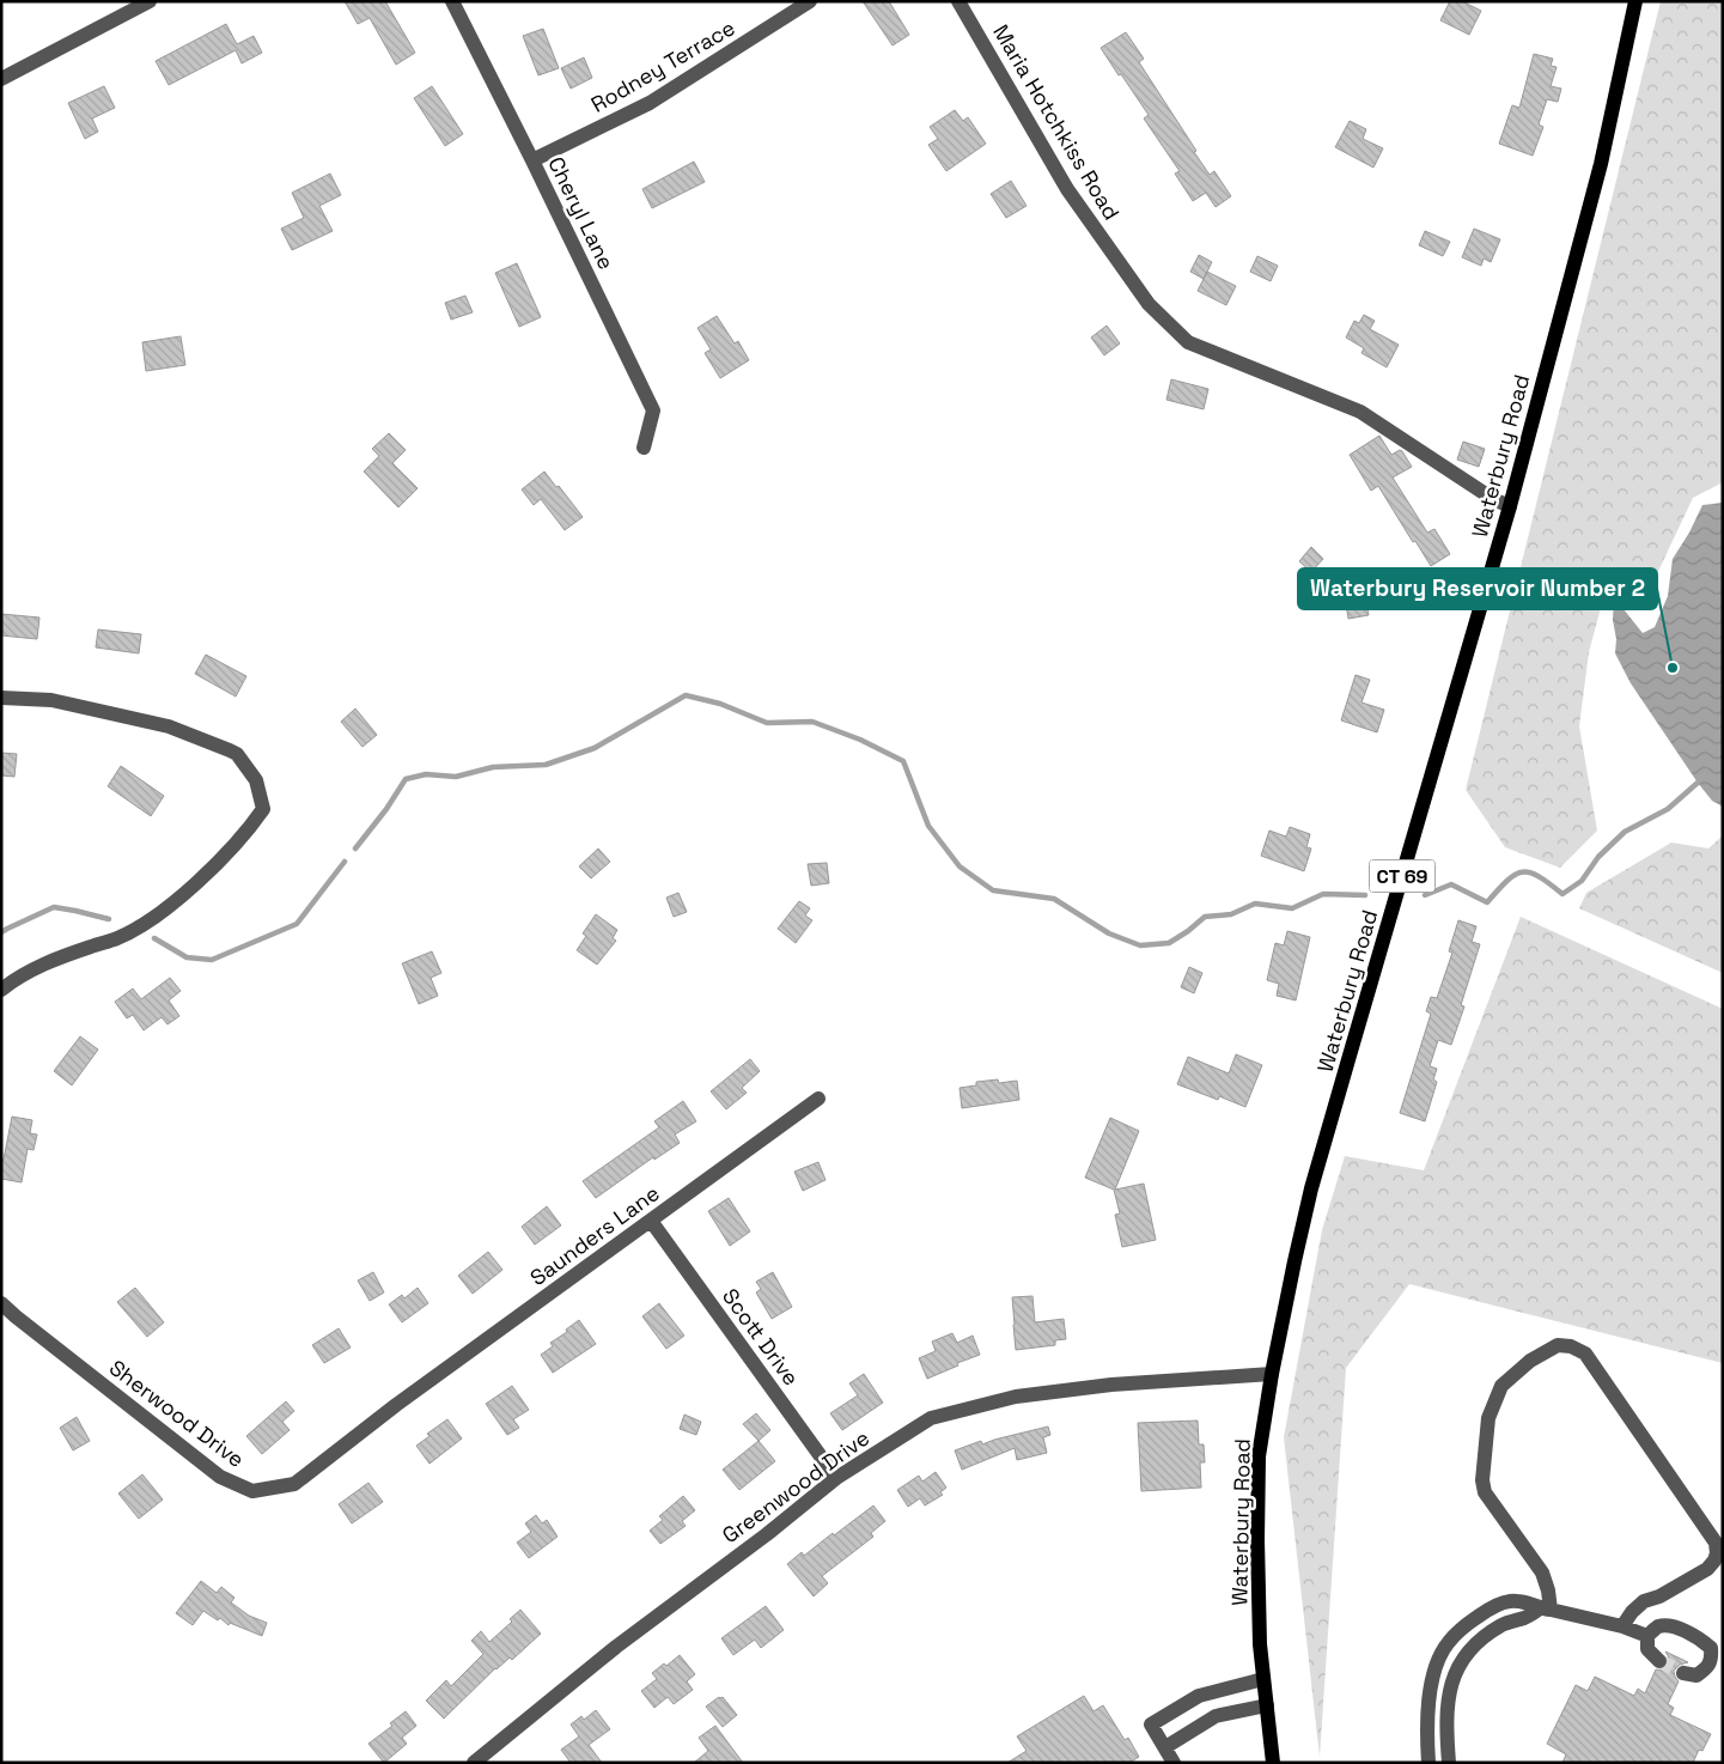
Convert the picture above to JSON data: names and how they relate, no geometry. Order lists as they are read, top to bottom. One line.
{"streets":{"main road":["Waterbury Road","CT 69"],"street":["Rodney Terrace","Maria Hotchkiss Road","Cheryl Lane","Saunders Lane","Scott Drive","Sherwood Drive","Greenwood Drive"]},"crossings":[["Rodney Terrace","Cheryl Lane"],["Maria Hotchkiss Road","Waterbury Road"],["Waterbury Road","Greenwood Drive"],["Saunders Lane","Scott Drive"],["Saunders Lane","Sherwood Drive"],["Scott Drive","Greenwood Drive"]],"places":["Waterbury Reservoir Number 2"]}
